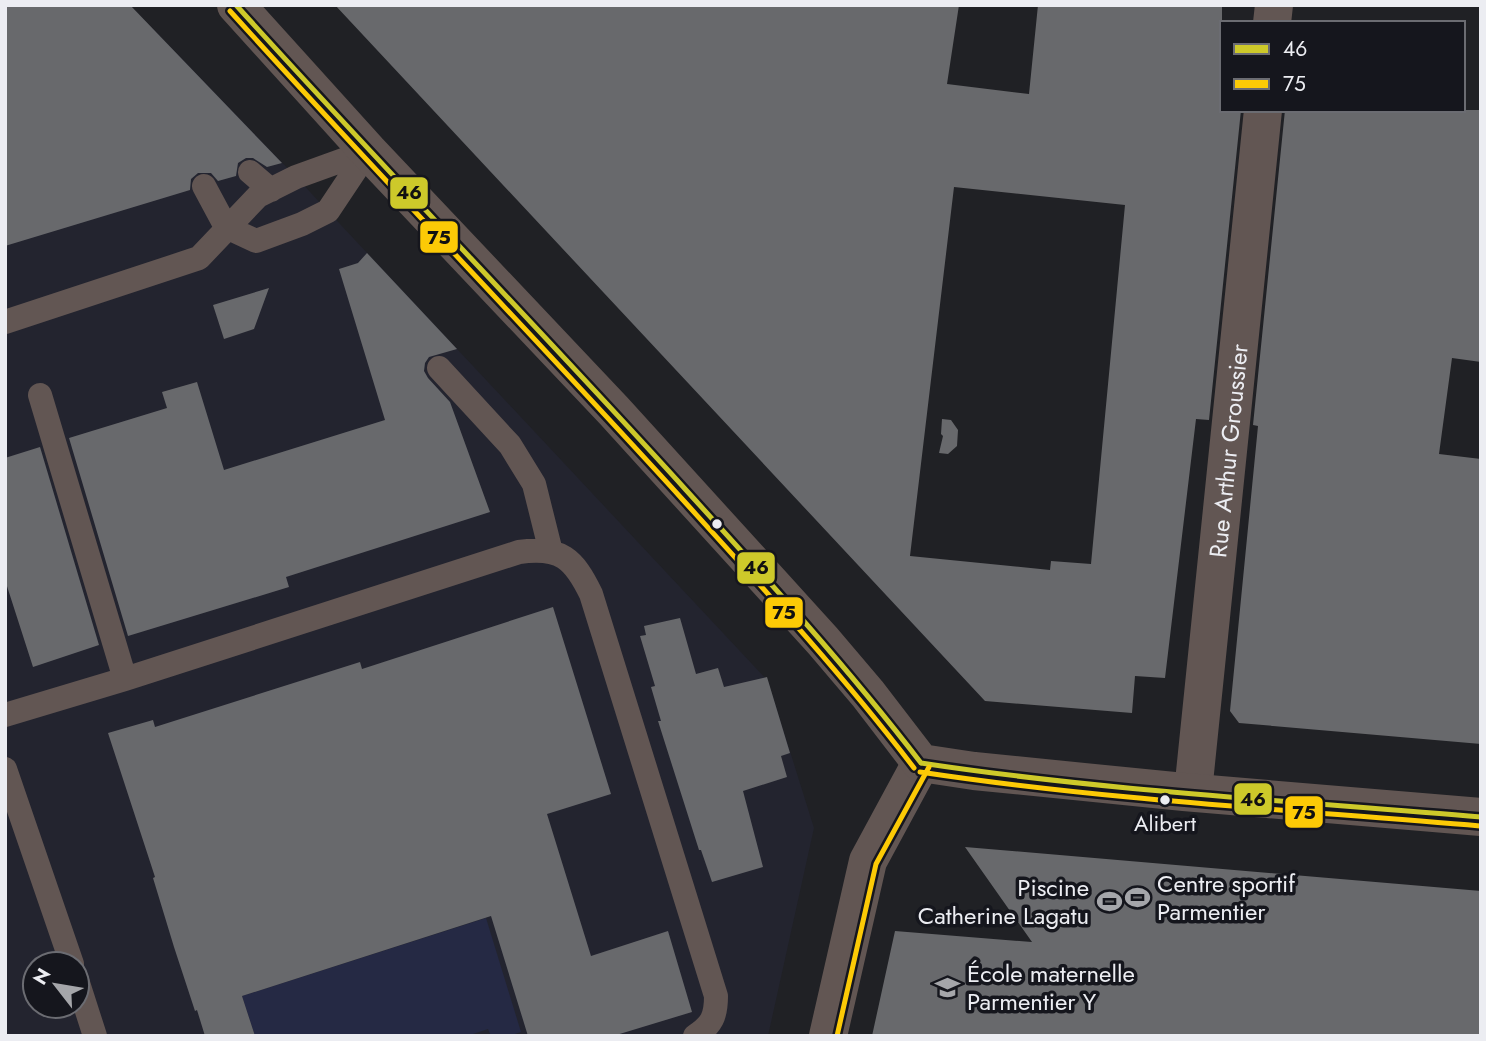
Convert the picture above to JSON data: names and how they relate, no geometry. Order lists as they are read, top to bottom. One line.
{"streets":{"street":["Rue Arthur Groussier"]},"places":{"other":["Alibert"],"sports":["Centre sportif Parmentier","Piscine Catherine Lagatu"],"school or university":["École maternelle Parmentier Y"]},"lines":["transit line 46","transit line 75"],"legend":["46","75"],"north":"top left"}
